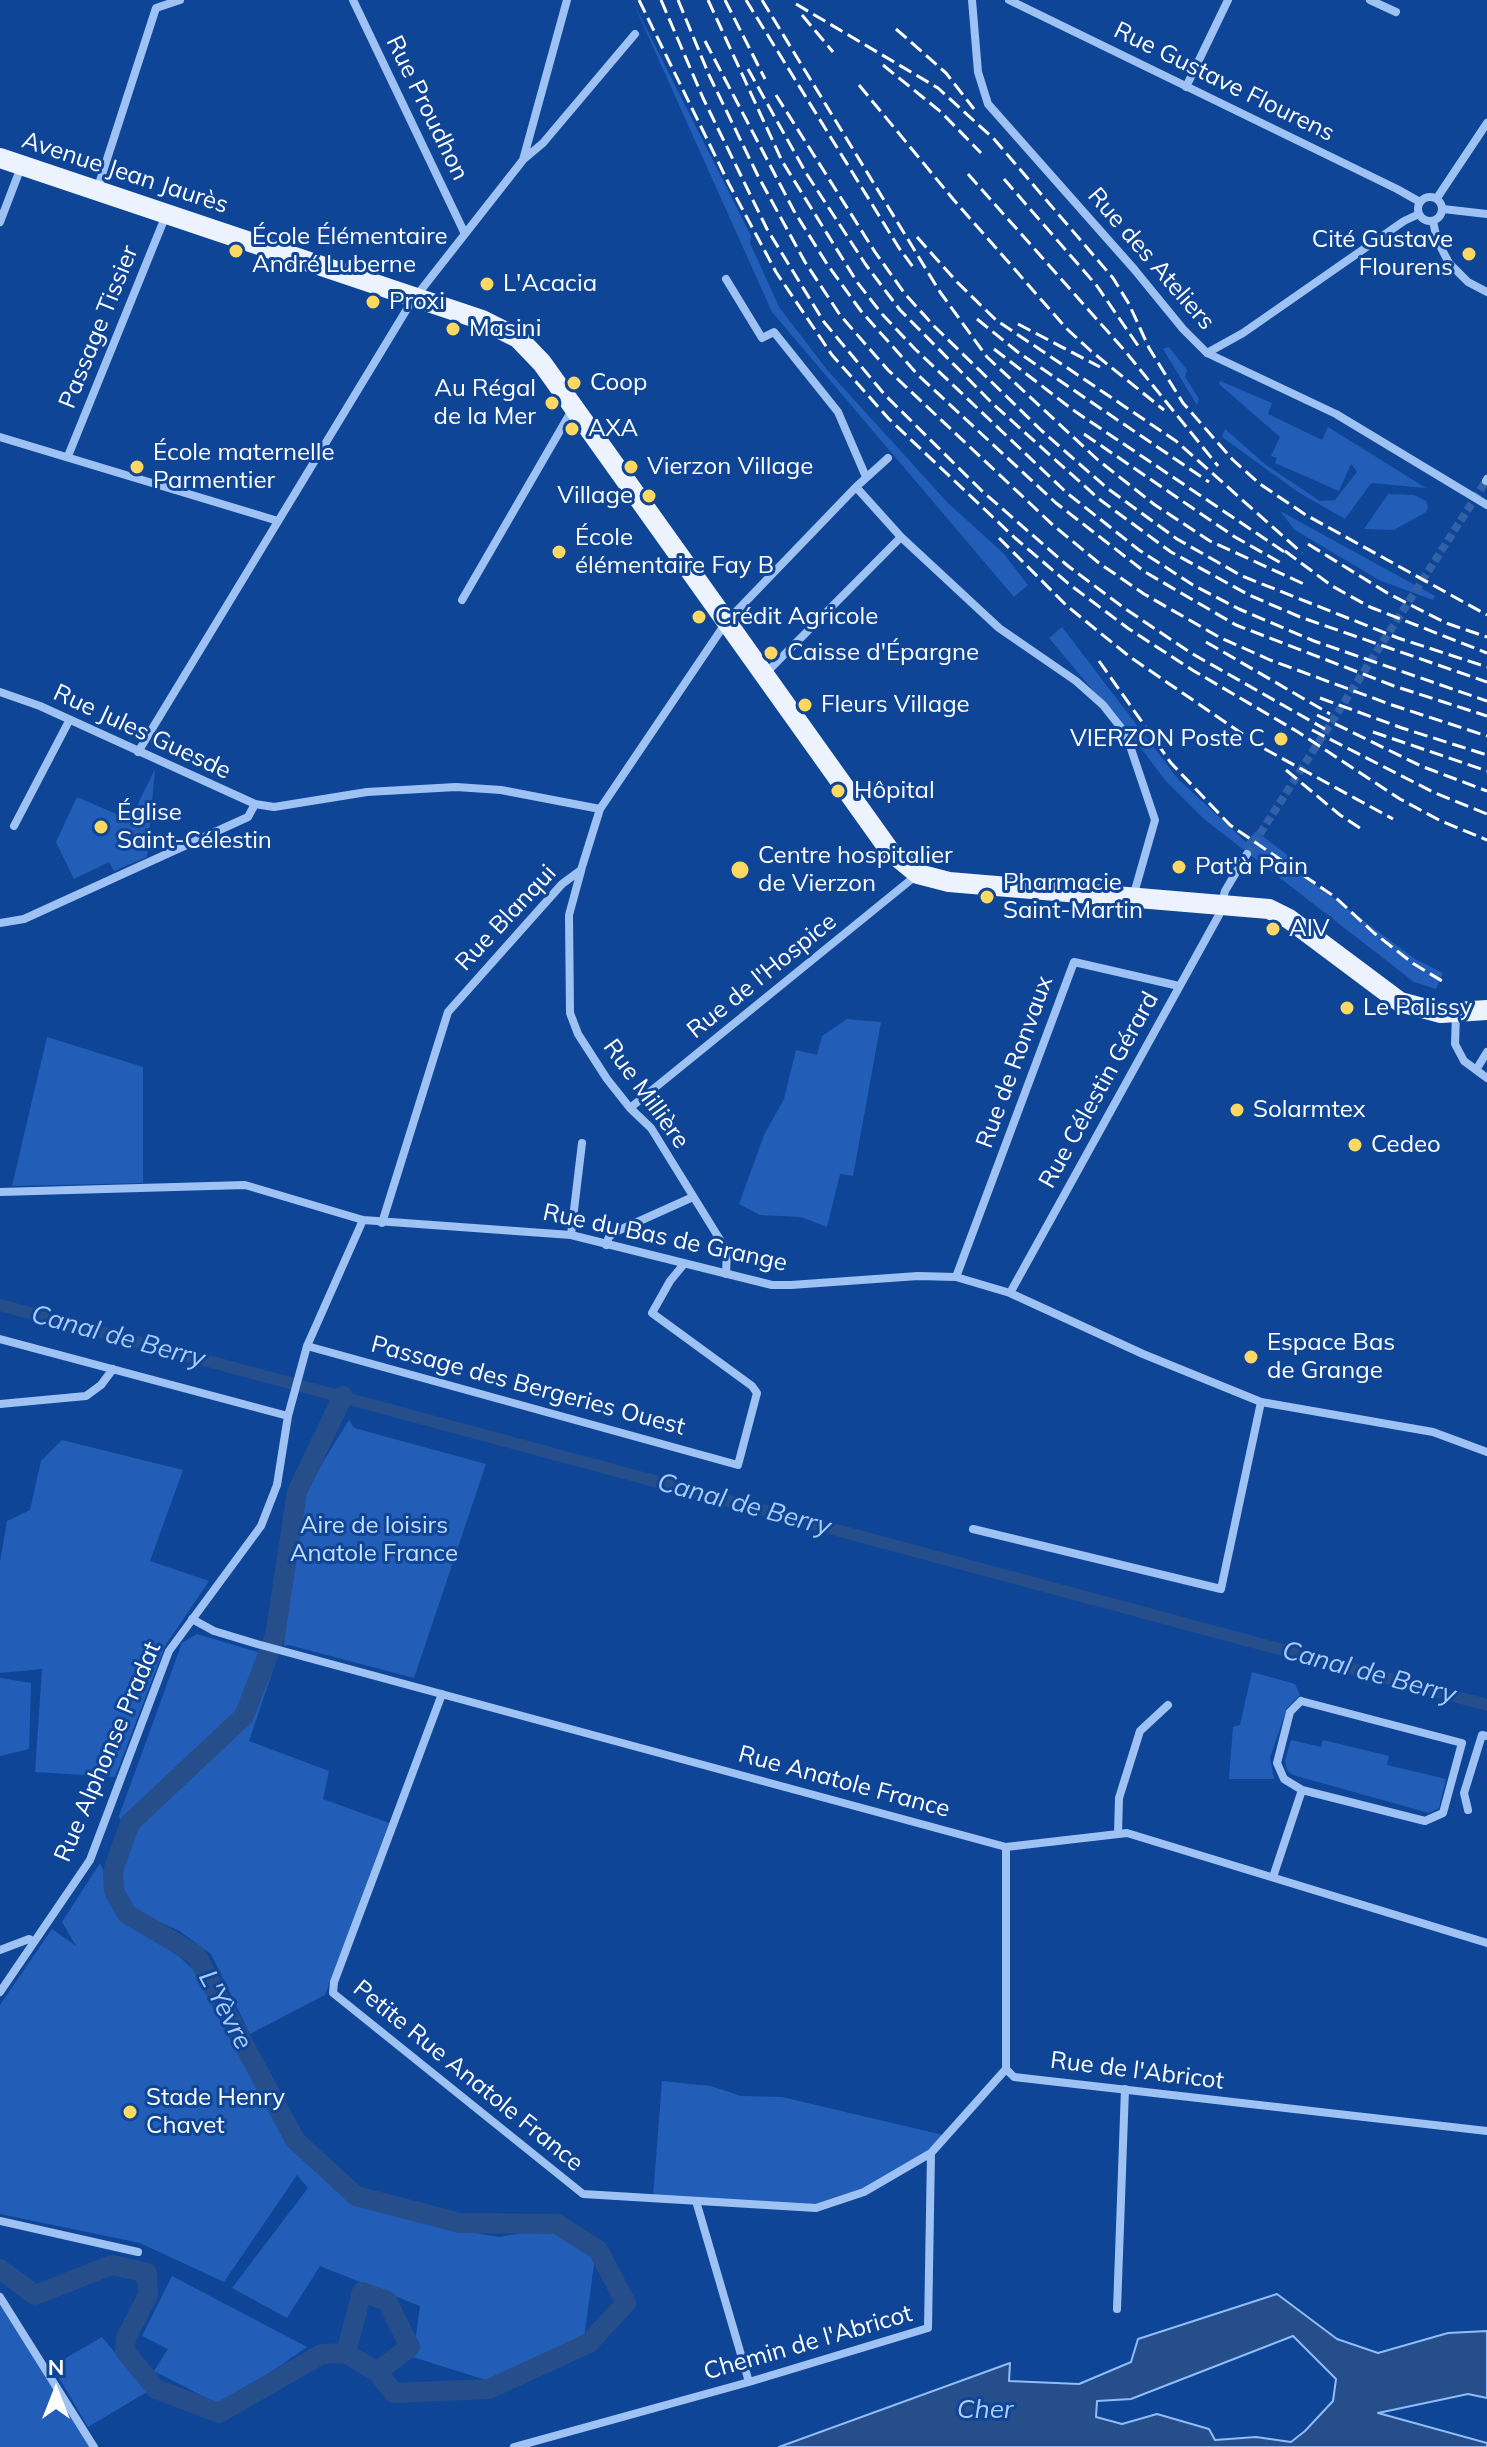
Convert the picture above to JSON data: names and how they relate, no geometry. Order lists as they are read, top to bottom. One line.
{"streets":{"main road":["Avenue Jean Jaurès"],"street":["Rue Gustave Flourens","Rue Proudhon","Rue des Ateliers","Passage Tissier","Rue Jules Guesde","Rue Blanqui","Rue de l'Hospice","Rue de Ronvaux","Rue Célestin Gérard","Rue Millière","Rue du Bas de Grange","Passage des Bergeries Ouest","Rue Alphonse Pradat","Rue Anatole France","Rue de l'Abricot","Petite Rue Anatole France","Chemin de l'Abricot"]},"crossings":[["Avenue Jean Jaurès","Passage Tissier"],["Avenue Jean Jaurès","Rue Blanqui"],["Avenue Jean Jaurès","Rue de l'Hospice"],["Rue Jules Guesde","Rue Blanqui"],["Rue Blanqui","Rue Millière"],["Rue Blanqui","Rue du Bas de Grange"],["Rue de l'Hospice","Rue Millière"],["Rue de Ronvaux","Rue Célestin Gérard"],["Rue de Ronvaux","Rue du Bas de Grange"],["Rue Célestin Gérard","Rue du Bas de Grange"],["Rue Millière","Rue du Bas de Grange"],["Rue du Bas de Grange","Passage des Bergeries Ouest"],["Rue du Bas de Grange","Rue Alphonse Pradat"],["Passage des Bergeries Ouest","Rue Alphonse Pradat"],["Rue Alphonse Pradat","Rue Anatole France"],["Rue Anatole France","Petite Rue Anatole France"],["Petite Rue Anatole France","Chemin de l'Abricot"]],"water":["Canal de Berry","L'Yèvre","Cher"],"parks":["Aire de loisirs Anatole France"],"places":["École Élémentaire André Luberne","Cité Gustave Flourens","L'Acacia","Proxi","Masini","Coop","Au Régal de la Mer","AXA","École maternelle Parmentier","Vierzon Village","Village","École élémentaire Fay B","Crédit Agricole","Caisse d'Épargne","Fleurs Village","VIERZON Poste C","Hôpital","Église Saint-Célestin","Pat'à Pain","Centre hospitalier de Vierzon","Pharmacie Saint-Martin","AIV","Le Palissy","Solarmtex","Cedeo","Espace Bas de Grange","Stade Henry Chavet"],"north":"top"}
